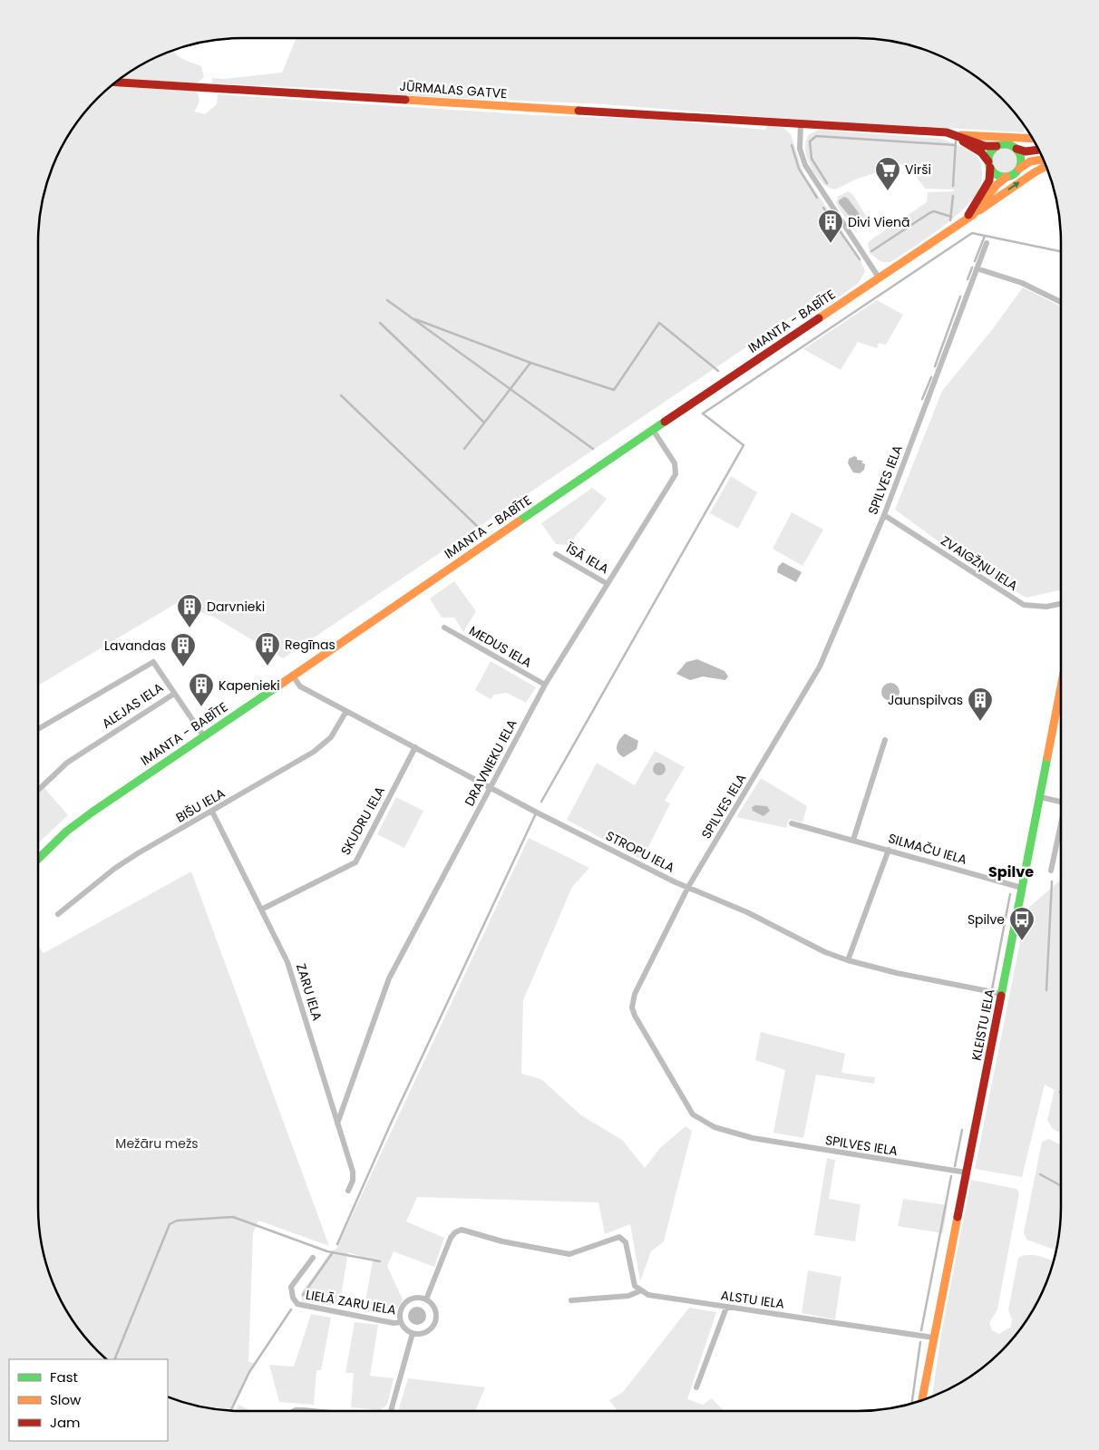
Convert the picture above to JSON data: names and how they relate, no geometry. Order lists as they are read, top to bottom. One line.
{"streets":{"main road":["JŪRMALAS GATVE","IMANTA - BABĪTE","KLEISTU IELA"],"street":["SPILVES IELA","ĪSĀ IELA","ZVAIGŽŅU IELA","MEDUS IELA","ALEJAS IELA","DRAVNIEKU IELA","BIŠU IELA","SKUDRU IELA","SILMAČU IELA","STROPU IELA","ZARU IELA","ALSTU IELA","LIELĀ ZARU IELA"]},"crossings":[["IMANTA - BABĪTE","DRAVNIEKU IELA"],["IMANTA - BABĪTE","STROPU IELA"],["SPILVES IELA","ZVAIGŽŅU IELA"],["SPILVES IELA","STROPU IELA"],["SPILVES IELA","KLEISTU IELA"],["ĪSĀ IELA","DRAVNIEKU IELA"],["MEDUS IELA","DRAVNIEKU IELA"],["DRAVNIEKU IELA","STROPU IELA"],["DRAVNIEKU IELA","ZARU IELA"],["BIŠU IELA","STROPU IELA"],["BIŠU IELA","ZARU IELA"],["SKUDRU IELA","STROPU IELA"],["SKUDRU IELA","ZARU IELA"],["SILMAČU IELA","KLEISTU IELA"],["STROPU IELA","KLEISTU IELA"],["KLEISTU IELA","ALSTU IELA"]],"districts":["Spilve"],"parks":["Mežāru mežs"],"places":{"supermarket":["Virši"],"building":["Divi Vienā","Darvnieki","Regīnas","Lavandas","Kapenieki","Jaunspilvas"],"bus stop":["Spilve"]},"legend":["Fast","Slow","Jam"]}
